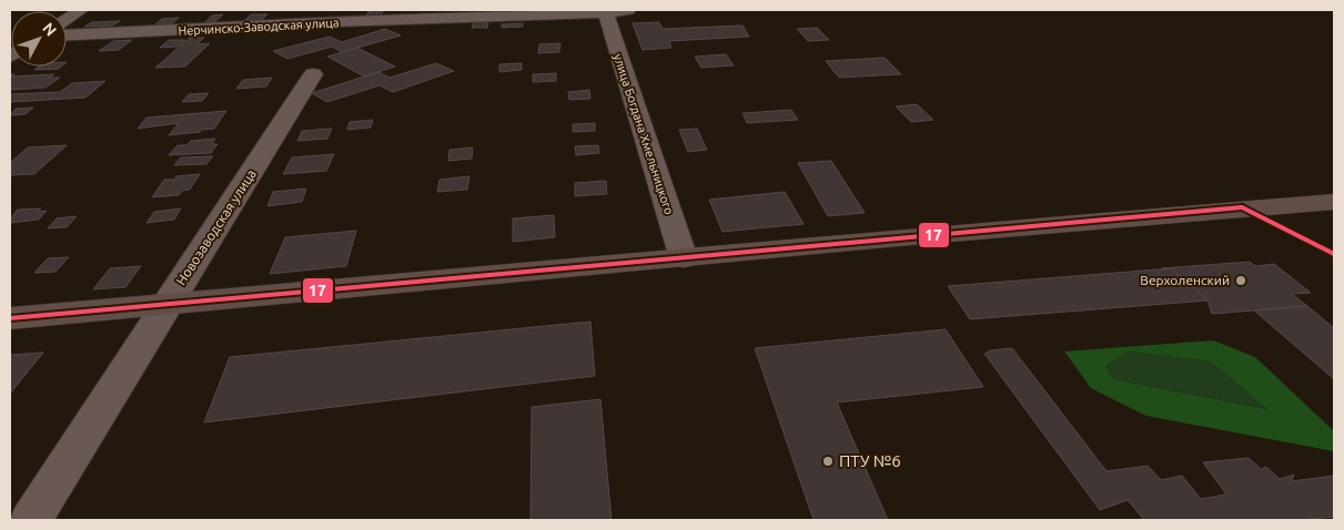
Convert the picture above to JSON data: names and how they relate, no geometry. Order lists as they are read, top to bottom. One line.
{"streets":{"street":["Нерчинско-Заводская улица","улица Богдана Хмельницкого","Новозаводская улица"]},"crossings":[["Нерчинско-Заводская улица","улица Богдана Хмельницкого"]],"places":["Верхоленский","ПТУ №6"],"lines":["transit line 17"],"north":"top right"}
